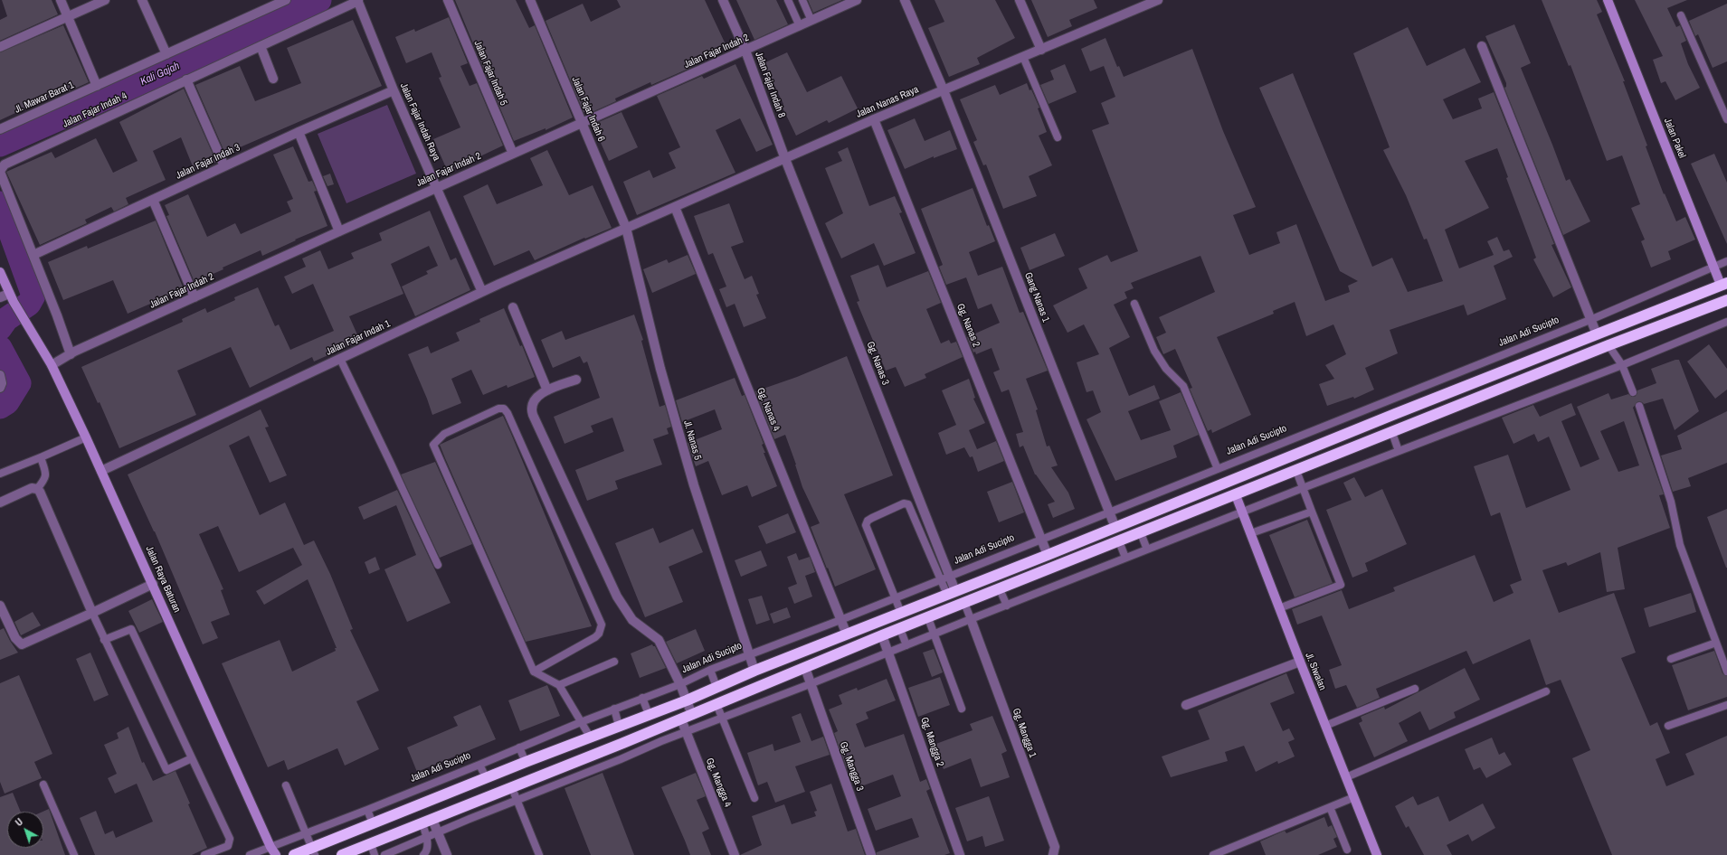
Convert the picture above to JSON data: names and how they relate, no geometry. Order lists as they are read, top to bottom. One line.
{"streets":{"main road":["Jalan Pakel","Jalan Raya Baturan","Jl. Siwalan"],"street":["Jalan Fajar Indah 2","Jalan Fajar Indah 5","Jalan Fajar Indah 8","Jl. Mawar Barat 1","Jalan Nanas Raya","Jalan Fajar Indah 6","Jalan Fajar Indah 4","Jalan Fajar Indah Raya","Jalan Fajar Indah 3","Gang Nanas 1","Gg. Nanas 2","Jalan Fajar Indah 1","Gg. Nanas 3","Gg. Nanas 4","Jl. Nanas 5","Gg. Mangga 1","Gg. Mangga 2","Gg. Mangga 3","Gg. Mangga 4"],"lane":["Jalan Adi Sucipto"]},"crossings":[["Jalan Fajar Indah 2","Jalan Fajar Indah 5"],["Jalan Fajar Indah 2","Jalan Fajar Indah 8"],["Jalan Fajar Indah 2","Jalan Fajar Indah 6"],["Jalan Fajar Indah 2","Jalan Fajar Indah 4"],["Jalan Fajar Indah 2","Jalan Fajar Indah Raya"],["Jalan Fajar Indah 2","Jalan Raya Baturan"],["Jalan Fajar Indah 8","Jalan Nanas Raya"],["Jalan Fajar Indah 8","Gg. Nanas 3"],["Jalan Nanas Raya","Jalan Fajar Indah 6"],["Jalan Nanas Raya","Gang Nanas 1"],["Jalan Nanas Raya","Gg. Nanas 2"],["Jalan Nanas Raya","Jalan Fajar Indah 1"],["Jalan Nanas Raya","Gg. Nanas 3"],["Jalan Nanas Raya","Gg. Nanas 4"],["Jalan Nanas Raya","Jl. Nanas 5"],["Jalan Fajar Indah 6","Jalan Fajar Indah 1"],["Jalan Fajar Indah 6","Jl. Nanas 5"],["Jalan Fajar Indah 4","Jalan Fajar Indah Raya"],["Jalan Fajar Indah 4","Jalan Fajar Indah 3"],["Jalan Fajar Indah Raya","Jalan Fajar Indah 3"],["Jalan Fajar Indah Raya","Jalan Fajar Indah 1"],["Jalan Pakel","Jalan Adi Sucipto"],["Gang Nanas 1","Jalan Adi Sucipto"],["Gg. Nanas 2","Jalan Adi Sucipto"],["Jalan Adi Sucipto","Gg. Nanas 3"],["Jalan Adi Sucipto","Gg. Nanas 4"],["Jalan Adi Sucipto","Jl. Nanas 5"],["Jalan Adi Sucipto","Jalan Raya Baturan"],["Jalan Fajar Indah 1","Jl. Nanas 5"],["Jalan Fajar Indah 1","Jalan Raya Baturan"]],"water":["Kali Gajah"],"north":"top left"}
